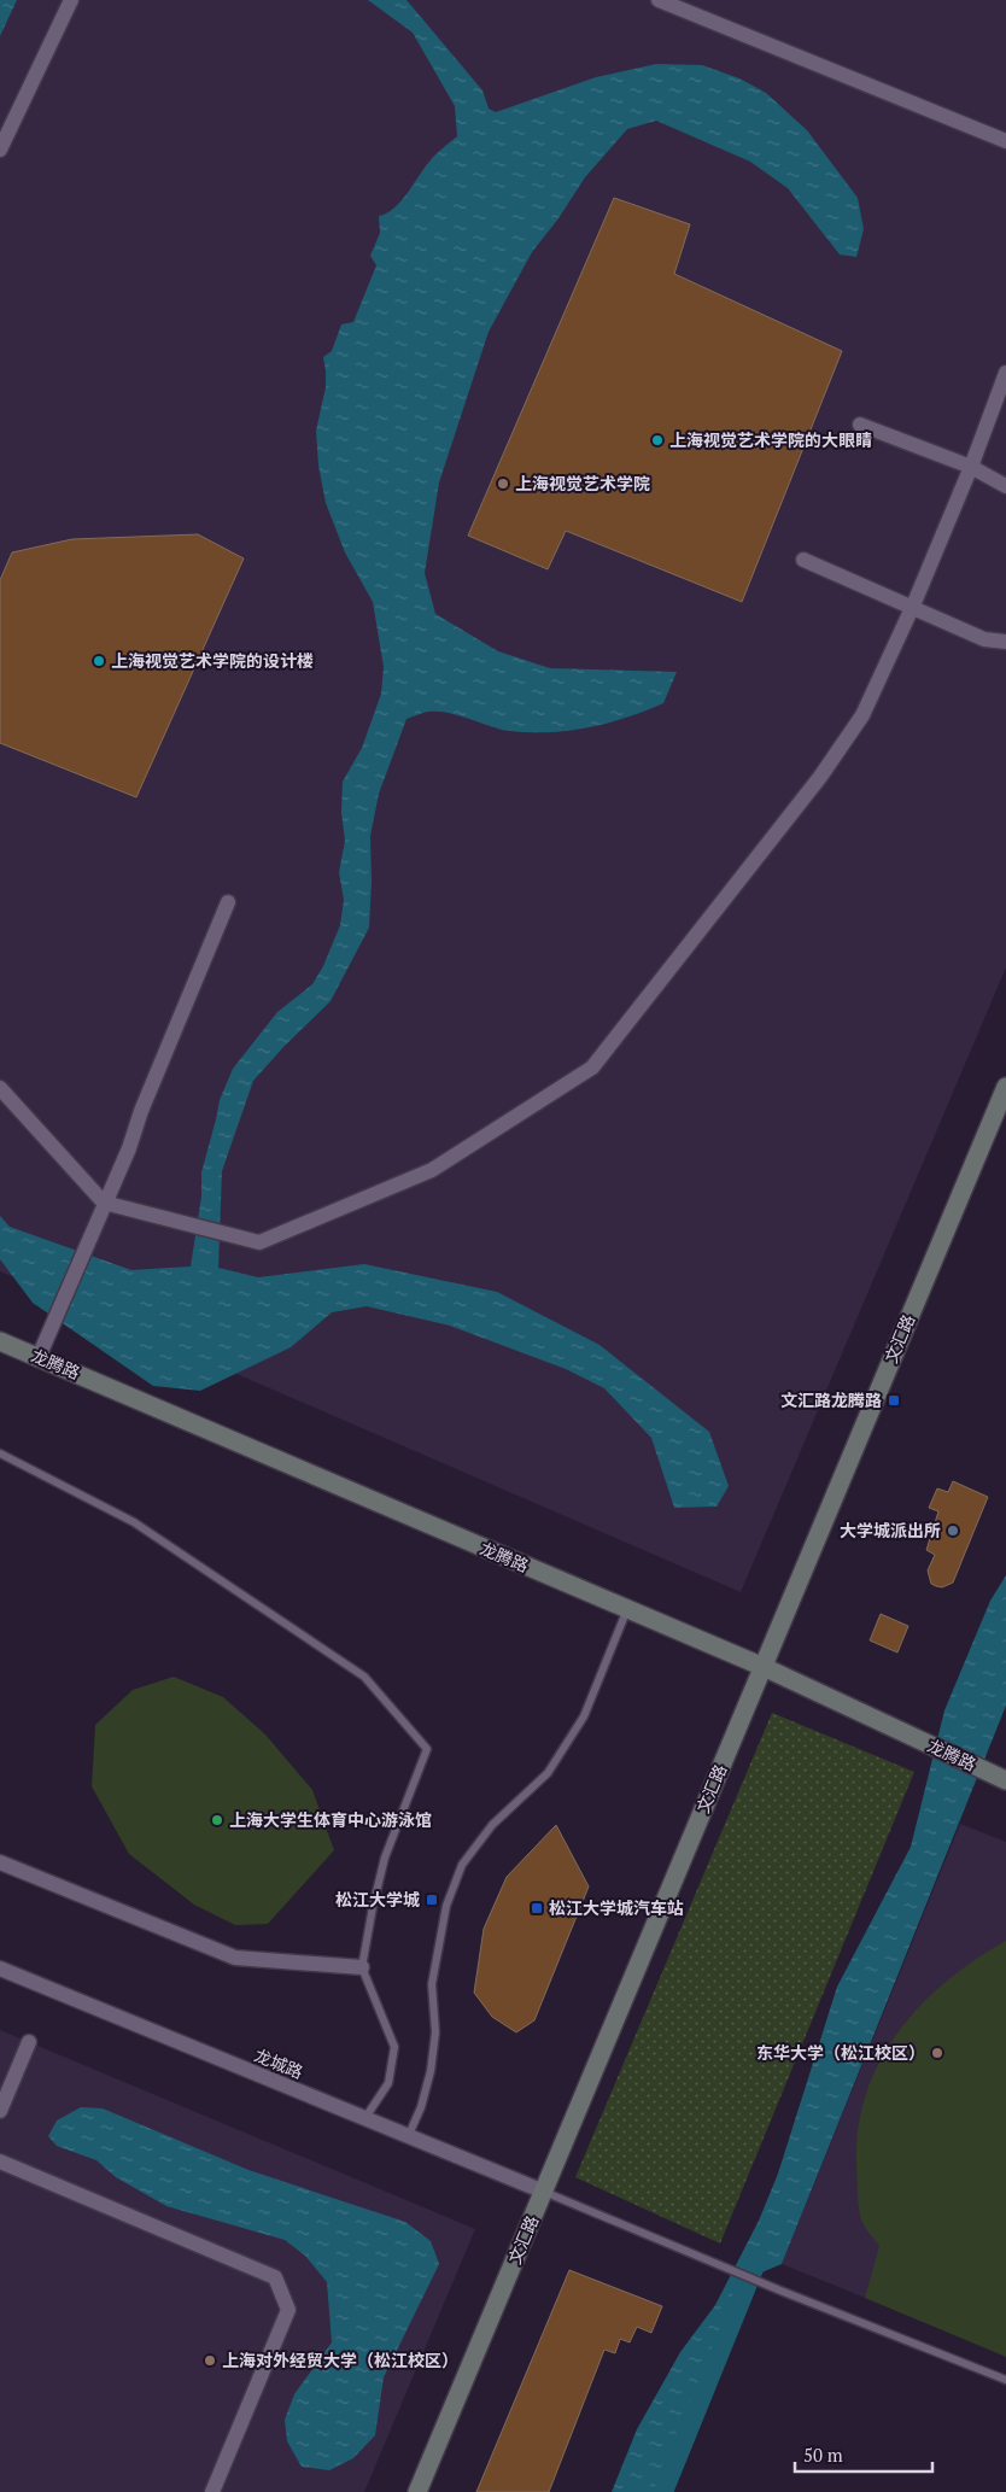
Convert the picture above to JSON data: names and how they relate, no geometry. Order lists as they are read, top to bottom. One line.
{"streets":{"main road":["文汇路","龙腾路"],"street":["龙城路"]},"crossings":[["文汇路","龙腾路"],["文汇路","龙城路"]],"places":{"other":["上海视觉艺术学院的大眼睛","上海视觉艺术学院","上海视觉艺术学院的设计楼","大学城派出所","上海大学生体育中心游泳馆","东华大学（松江校区）","上海对外经贸大学（松江校区）"],"transit":["文汇路龙腾路","松江大学城","松江大学城汽车站"]},"scale_bar":"50 m"}
